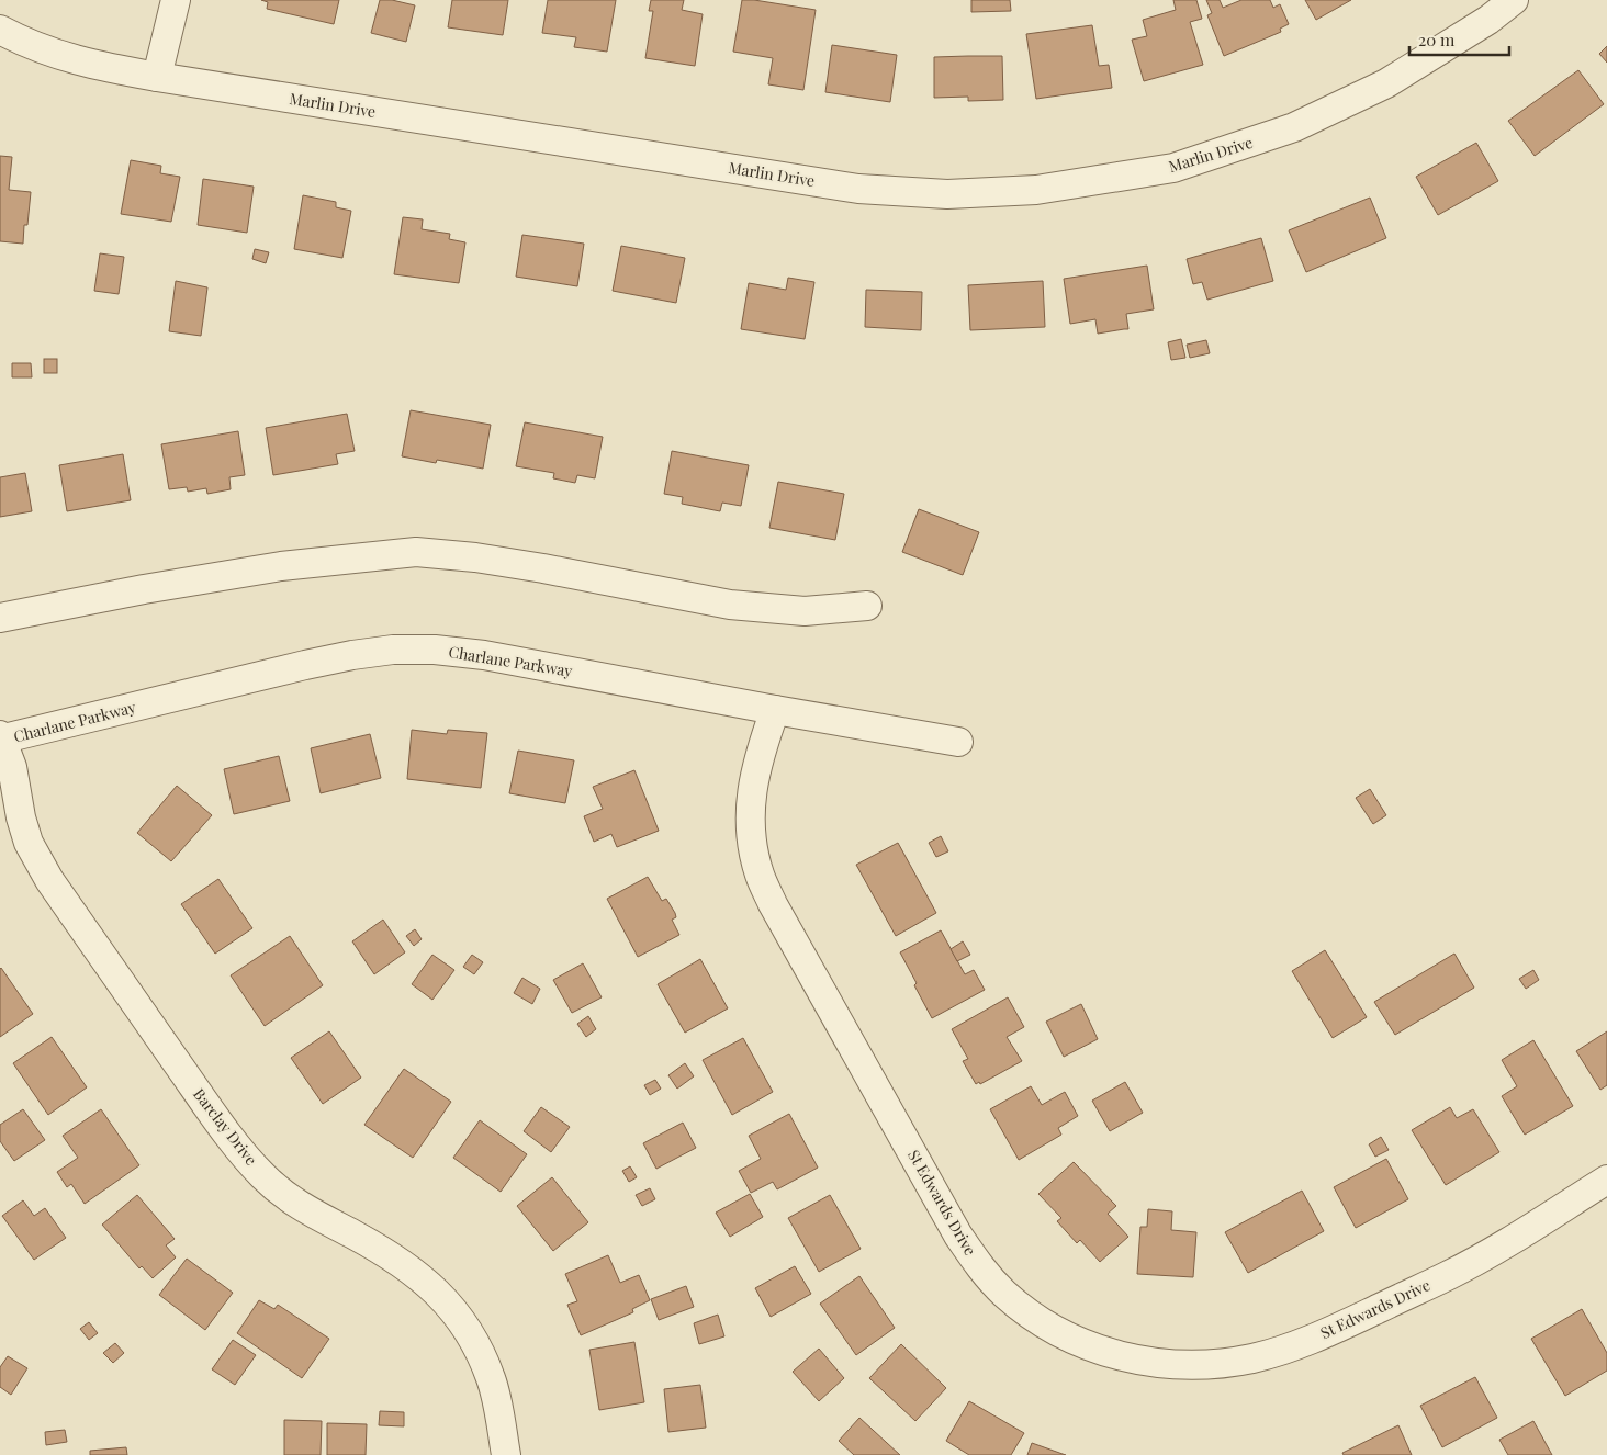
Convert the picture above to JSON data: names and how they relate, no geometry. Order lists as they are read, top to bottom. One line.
{"streets":{"street":["Marlin Drive","Charlane Parkway","Barclay Drive","St Edwards Drive"]},"crossings":[["Charlane Parkway","Barclay Drive"],["Charlane Parkway","St Edwards Drive"]],"scale_bar":"20 m"}
